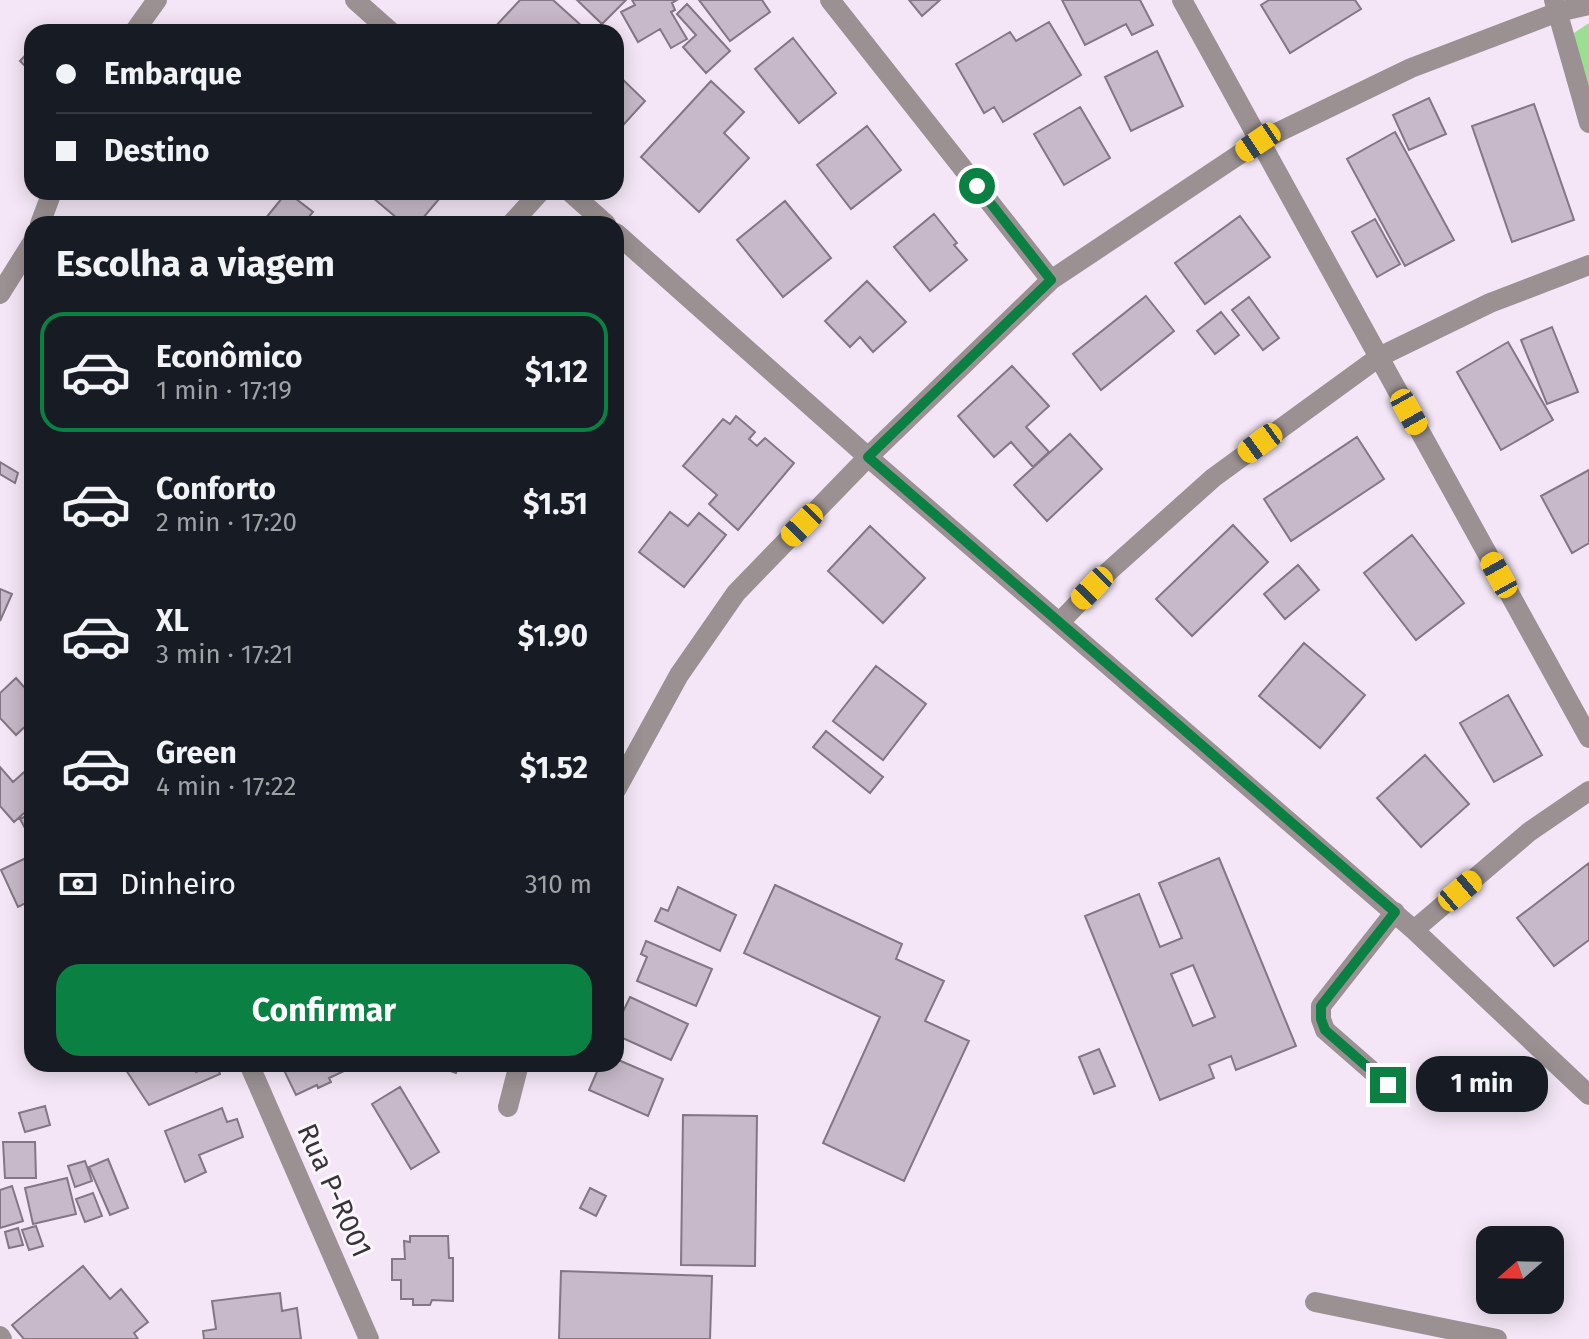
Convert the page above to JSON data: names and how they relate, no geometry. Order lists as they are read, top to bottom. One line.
{"streets":{"street":["Rua P-R001"]},"north":"left","page":{"banner":["Embarque","Destino"],"heading":"Escolha a viagem","list":[{"name":"Econômico","note":"1 min · 17:19","value":"$1.12"},{"name":"Conforto","note":"2 min · 17:20","value":"$1.51"},{"name":"XL","note":"3 min · 17:21","value":"$1.90"},{"name":"Green","note":"4 min · 17:22","value":"$1.52"}],"pay":["Dinheiro","310 m"],"buttons":"Confirmar","bubble":"1 min"}}
